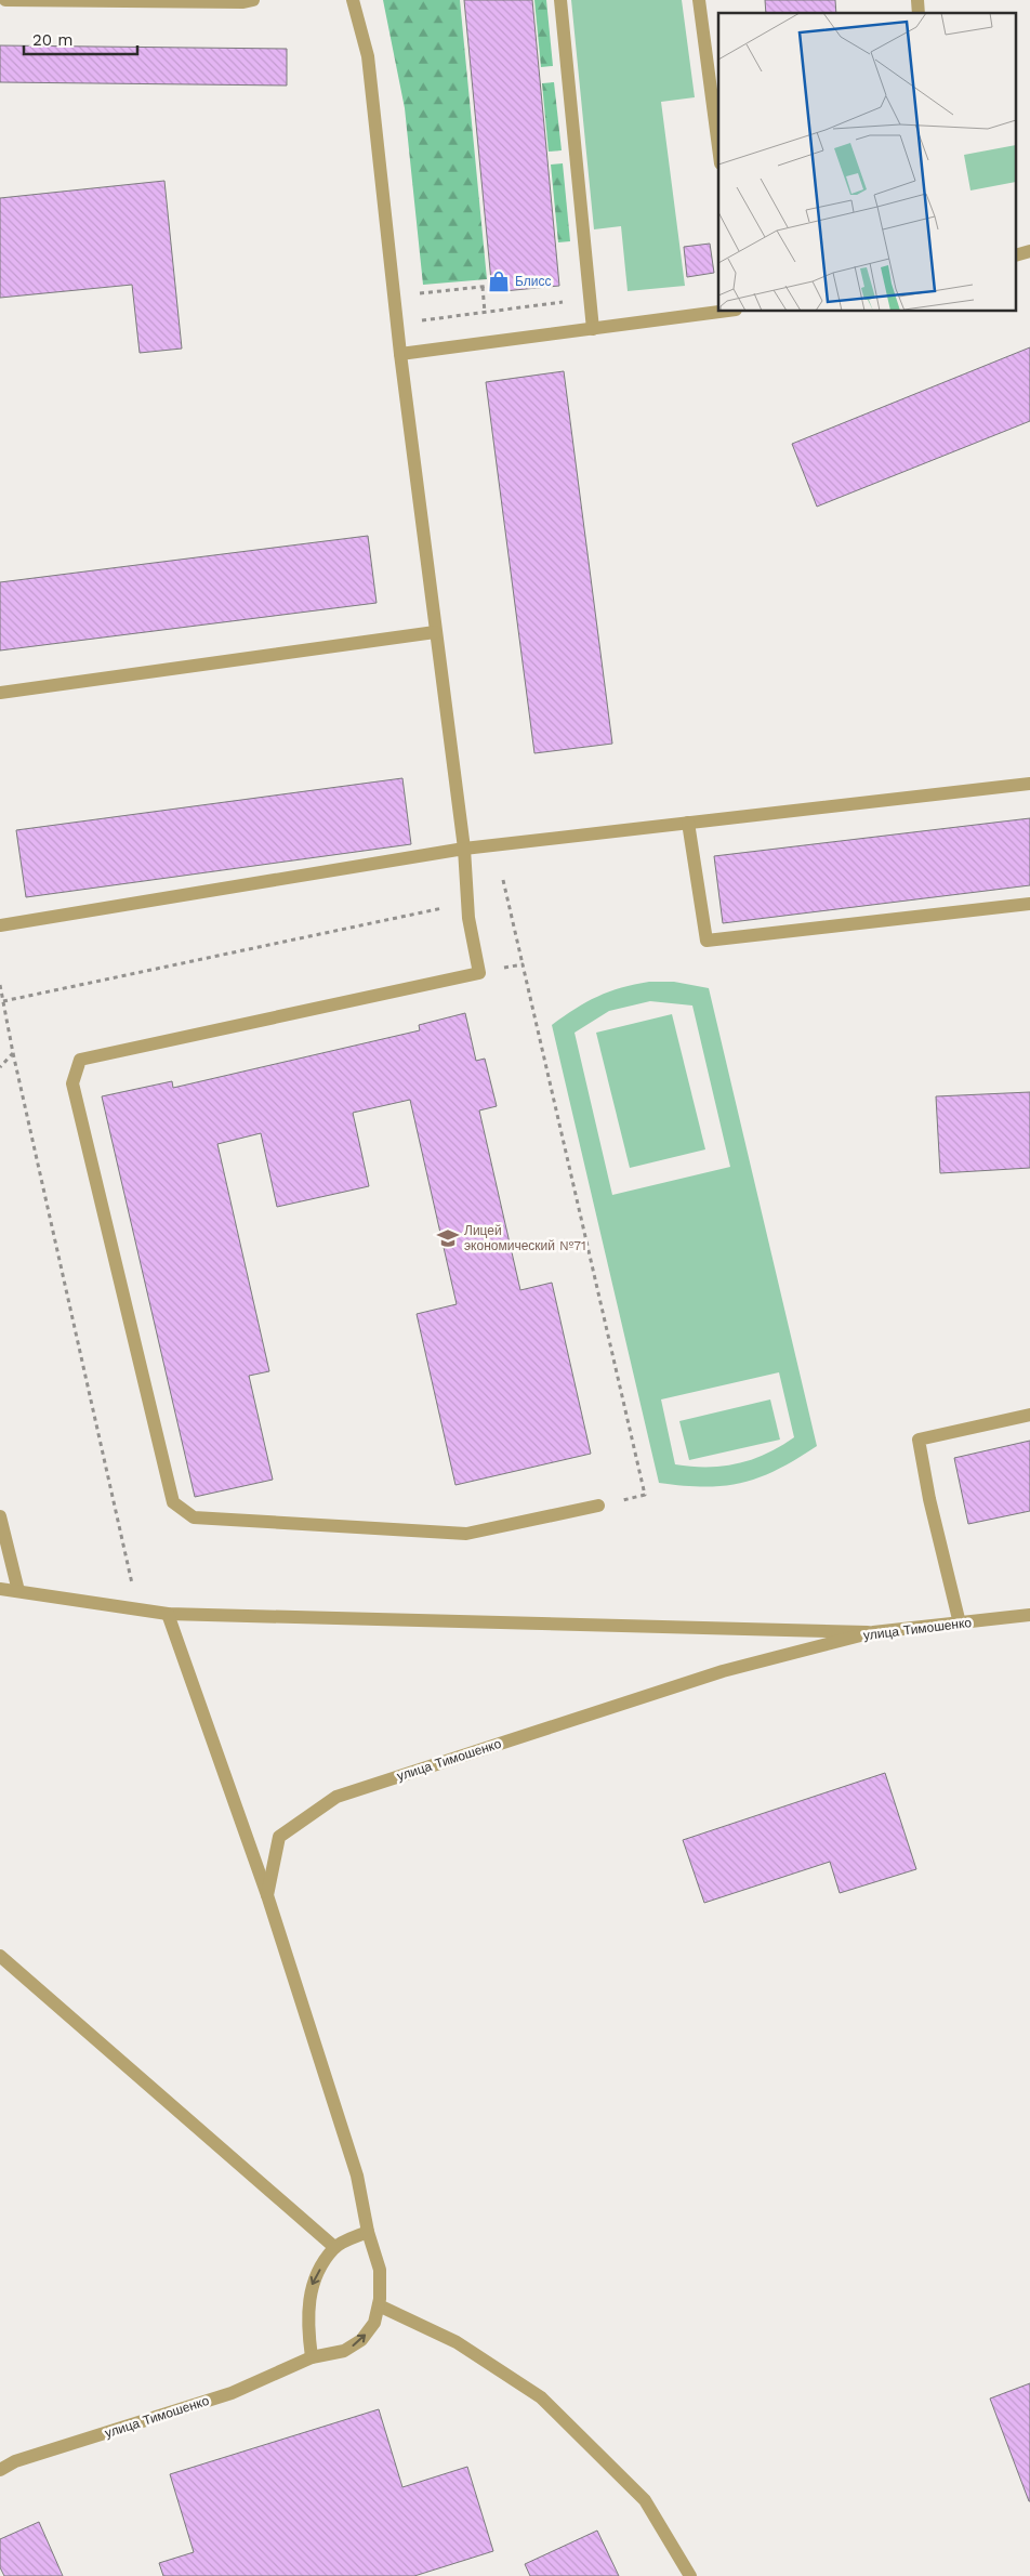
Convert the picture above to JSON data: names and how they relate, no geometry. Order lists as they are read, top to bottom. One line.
{"streets":{"street":["улица Тимошенко"]},"places":{"shop":["Блисс"],"school or university":["Лицей экономический №71"]},"scale_bar":"20 m"}
